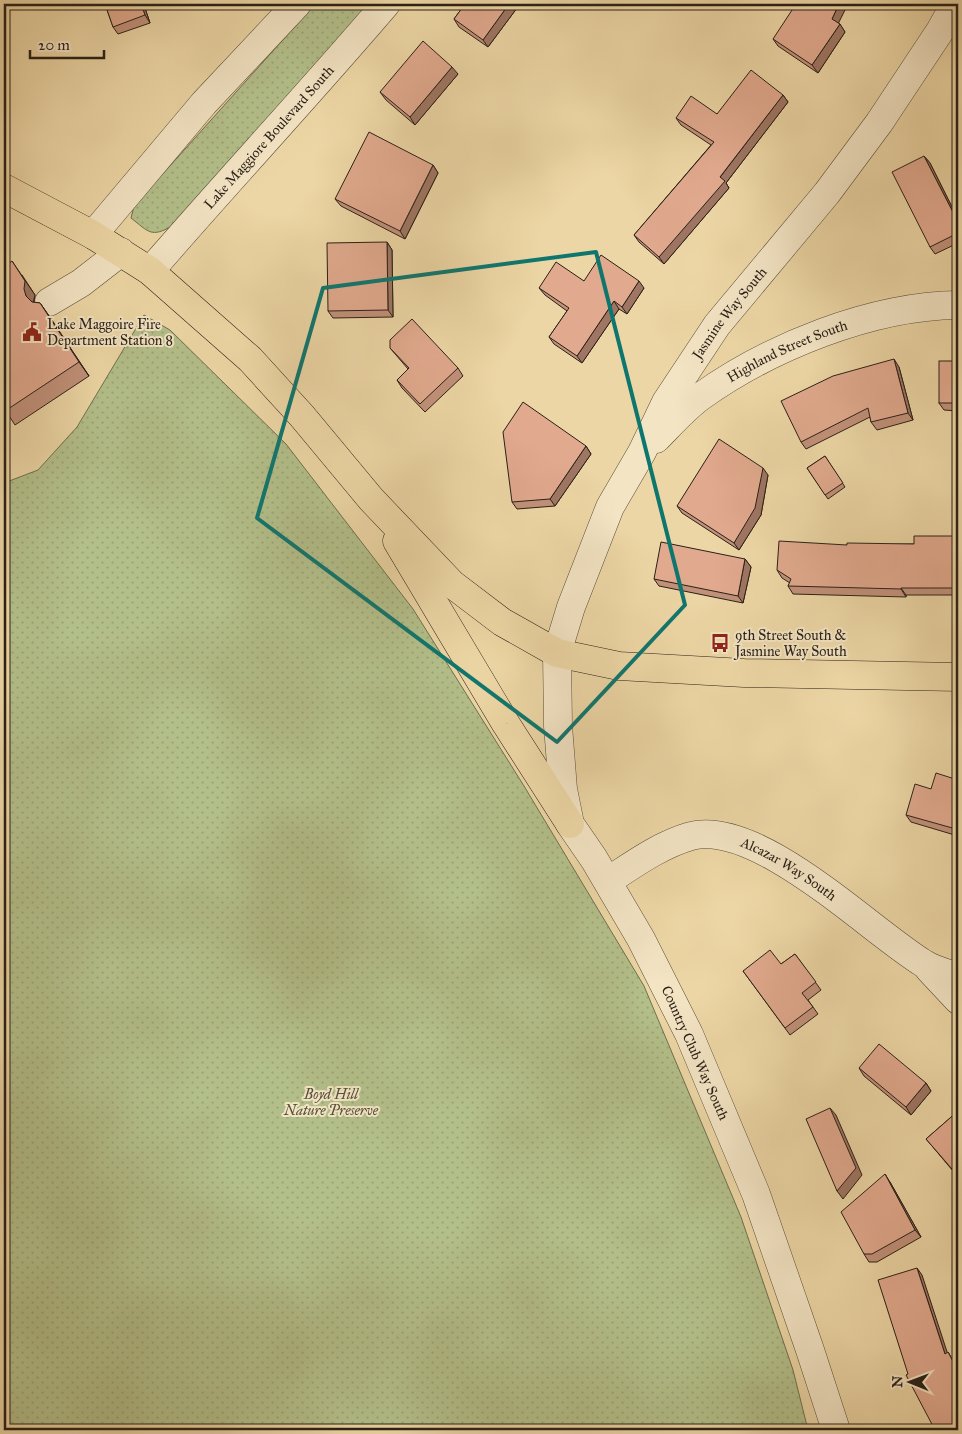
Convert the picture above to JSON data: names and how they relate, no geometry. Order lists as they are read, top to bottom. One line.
{"streets":{"street":["Lake Maggiore Boulevard South","Jasmine Way South","Highland Street South","Alcazar Way South","Country Club Way South"]},"crossings":[["Jasmine Way South","Highland Street South"],["Jasmine Way South","Country Club Way South"],["Alcazar Way South","Country Club Way South"]],"parks":["Boyd Hill Nature Preserve"],"places":{"public building":["Lake Maggoire Fire Department Station 8"],"bus stop":["9th Street South & Jasmine Way South"]},"scale_bar":"20 m","north":"left"}
